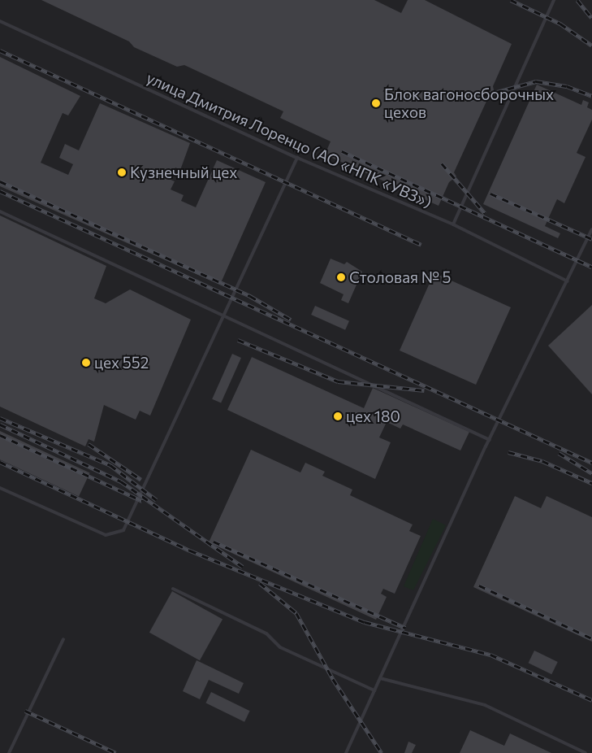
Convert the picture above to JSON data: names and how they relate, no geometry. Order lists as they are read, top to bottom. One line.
{"streets":{"lane":["улица Дмитрия Лоренцо (АО «НПК «УВЗ»)"]},"places":["Блок вагоносборочных цехов","Кузнечный цех","Столовая № 5","цех 552","цех 180"]}
